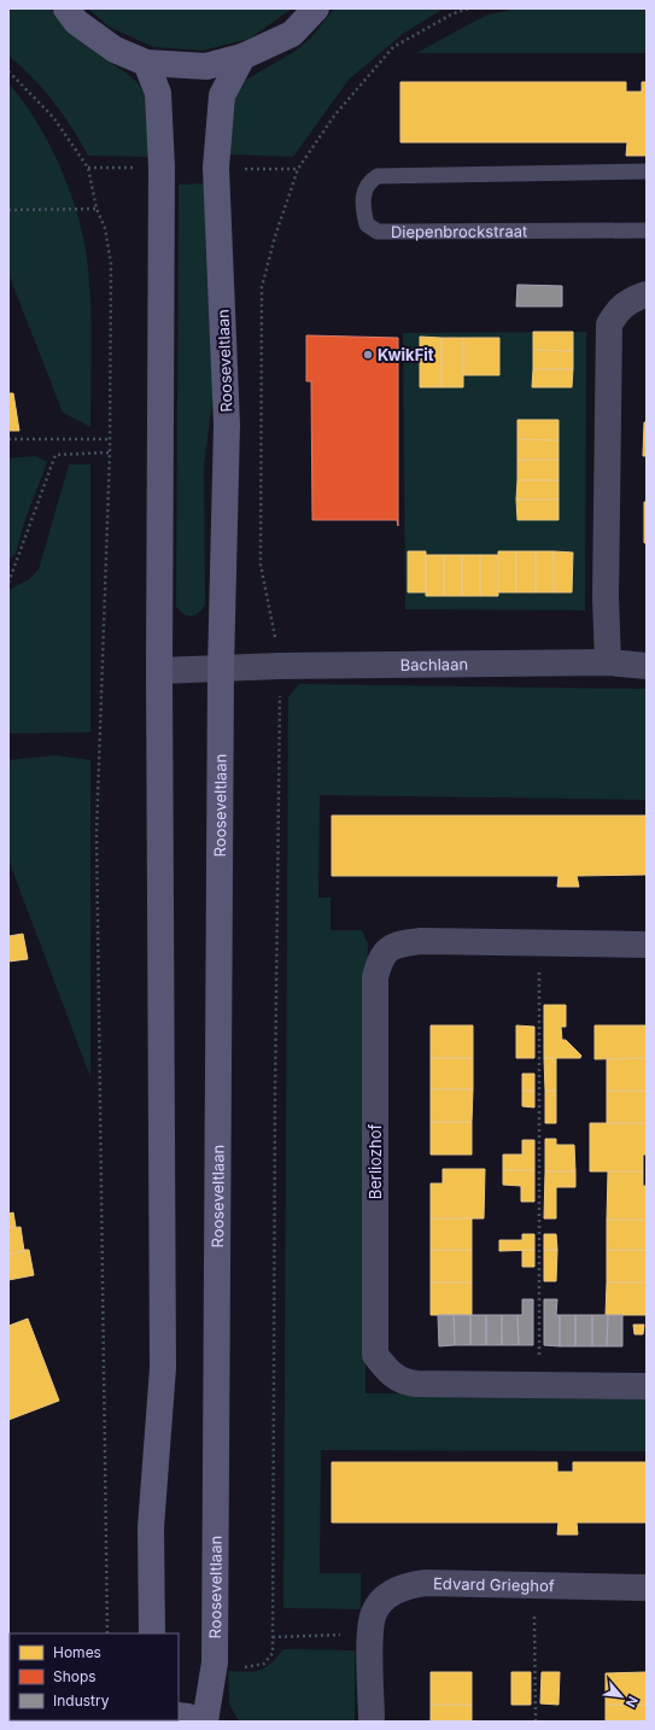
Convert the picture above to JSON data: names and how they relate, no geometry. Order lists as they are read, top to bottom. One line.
{"streets":{"main road":["Rooseveltlaan"],"street":["Bachlaan","Berliozhof","Edvard Grieghof"],"lane":["Diepenbrockstraat"]},"crossings":[["Rooseveltlaan","Bachlaan"]],"places":["KwikFit"],"legend":["Homes","Shops","Industry"],"north":"bottom right"}
